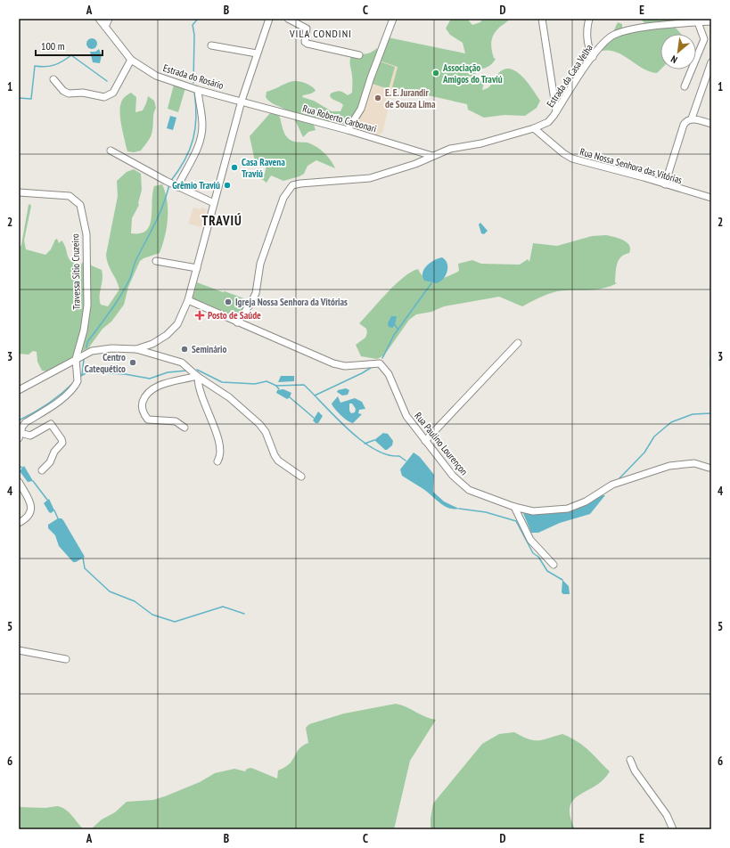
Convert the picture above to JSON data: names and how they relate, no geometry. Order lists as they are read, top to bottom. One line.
{"streets":{"street":["Estrada da Casa Velha","Estrada do Rosário","Rua Roberto Carbonari","Rua Nossa Senhora das Vitórias","Travessa Sítio Cruzeiro","Rua Paulino Lourençon"]},"crossings":[["Estrada da Casa Velha","Rua Roberto Carbonari"],["Estrada da Casa Velha","Rua Nossa Senhora das Vitórias"],["Estrada da Casa Velha","Rua Paulino Lourençon"],["Estrada do Rosário","Rua Roberto Carbonari"]],"districts":["VILA CONDINI","TRAVIÚ"],"places":{"other":["Associação Amigos do Traviú","E. E. Jurandir de Souza Lima","Casa Ravena Traviú","Grêmio Traviú","Igreja Nossa Senhora da Vitórias","Seminário","Centro Catequético"],"health":["Posto de Saúde"]},"scale_bar":"100 m","north":"bottom left","grid":{"columns":["A","B","C","D","E"],"rows":["1","2","3","4","5","6"]}}
